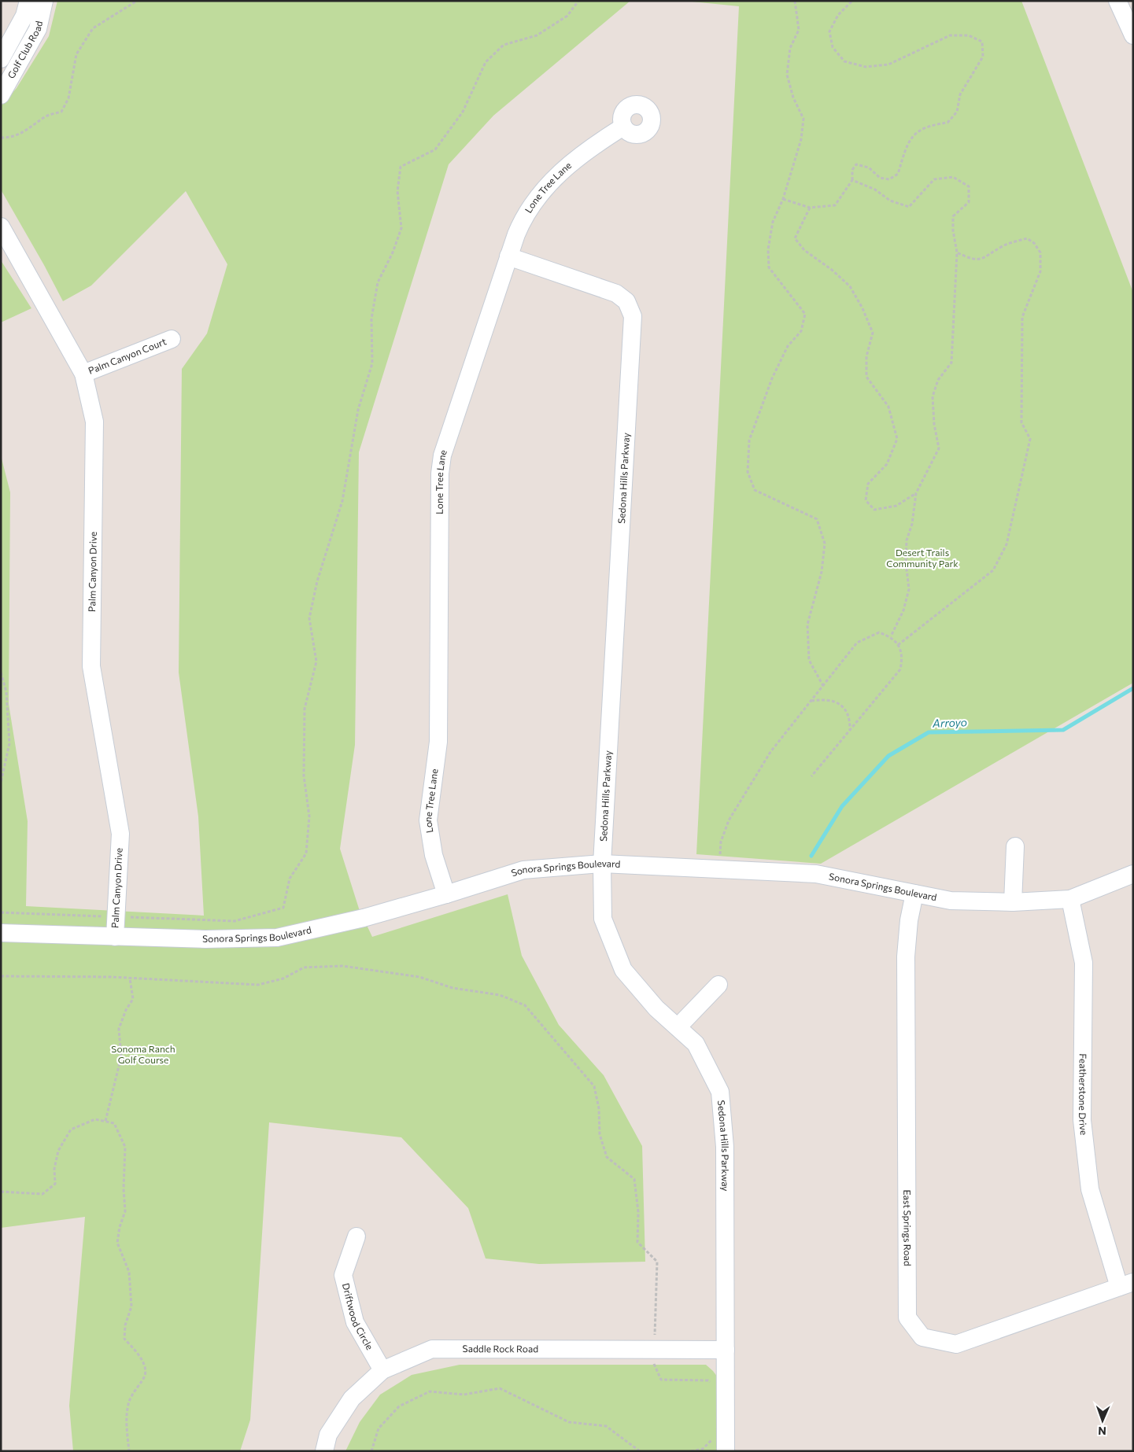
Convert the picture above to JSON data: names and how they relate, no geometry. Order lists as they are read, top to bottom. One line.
{"streets":{"street":["Golf Club Road","Lone Tree Lane","Palm Canyon Court","Sedona Hills Parkway","Palm Canyon Drive","Sonora Springs Boulevard","Featherstone Drive","East Springs Road","Driftwood Circle","Saddle Rock Road"]},"crossings":[["Lone Tree Lane","Sedona Hills Parkway"],["Lone Tree Lane","Sonora Springs Boulevard"],["Palm Canyon Court","Palm Canyon Drive"],["Sedona Hills Parkway","Sonora Springs Boulevard"],["Sedona Hills Parkway","Saddle Rock Road"],["Palm Canyon Drive","Sonora Springs Boulevard"],["Sonora Springs Boulevard","Featherstone Drive"],["Sonora Springs Boulevard","East Springs Road"],["Featherstone Drive","East Springs Road"],["Driftwood Circle","Saddle Rock Road"]],"water":["Arroyo"],"parks":["Desert Trails Community Park","Sonoma Ranch Golf Course"],"north":"bottom"}
